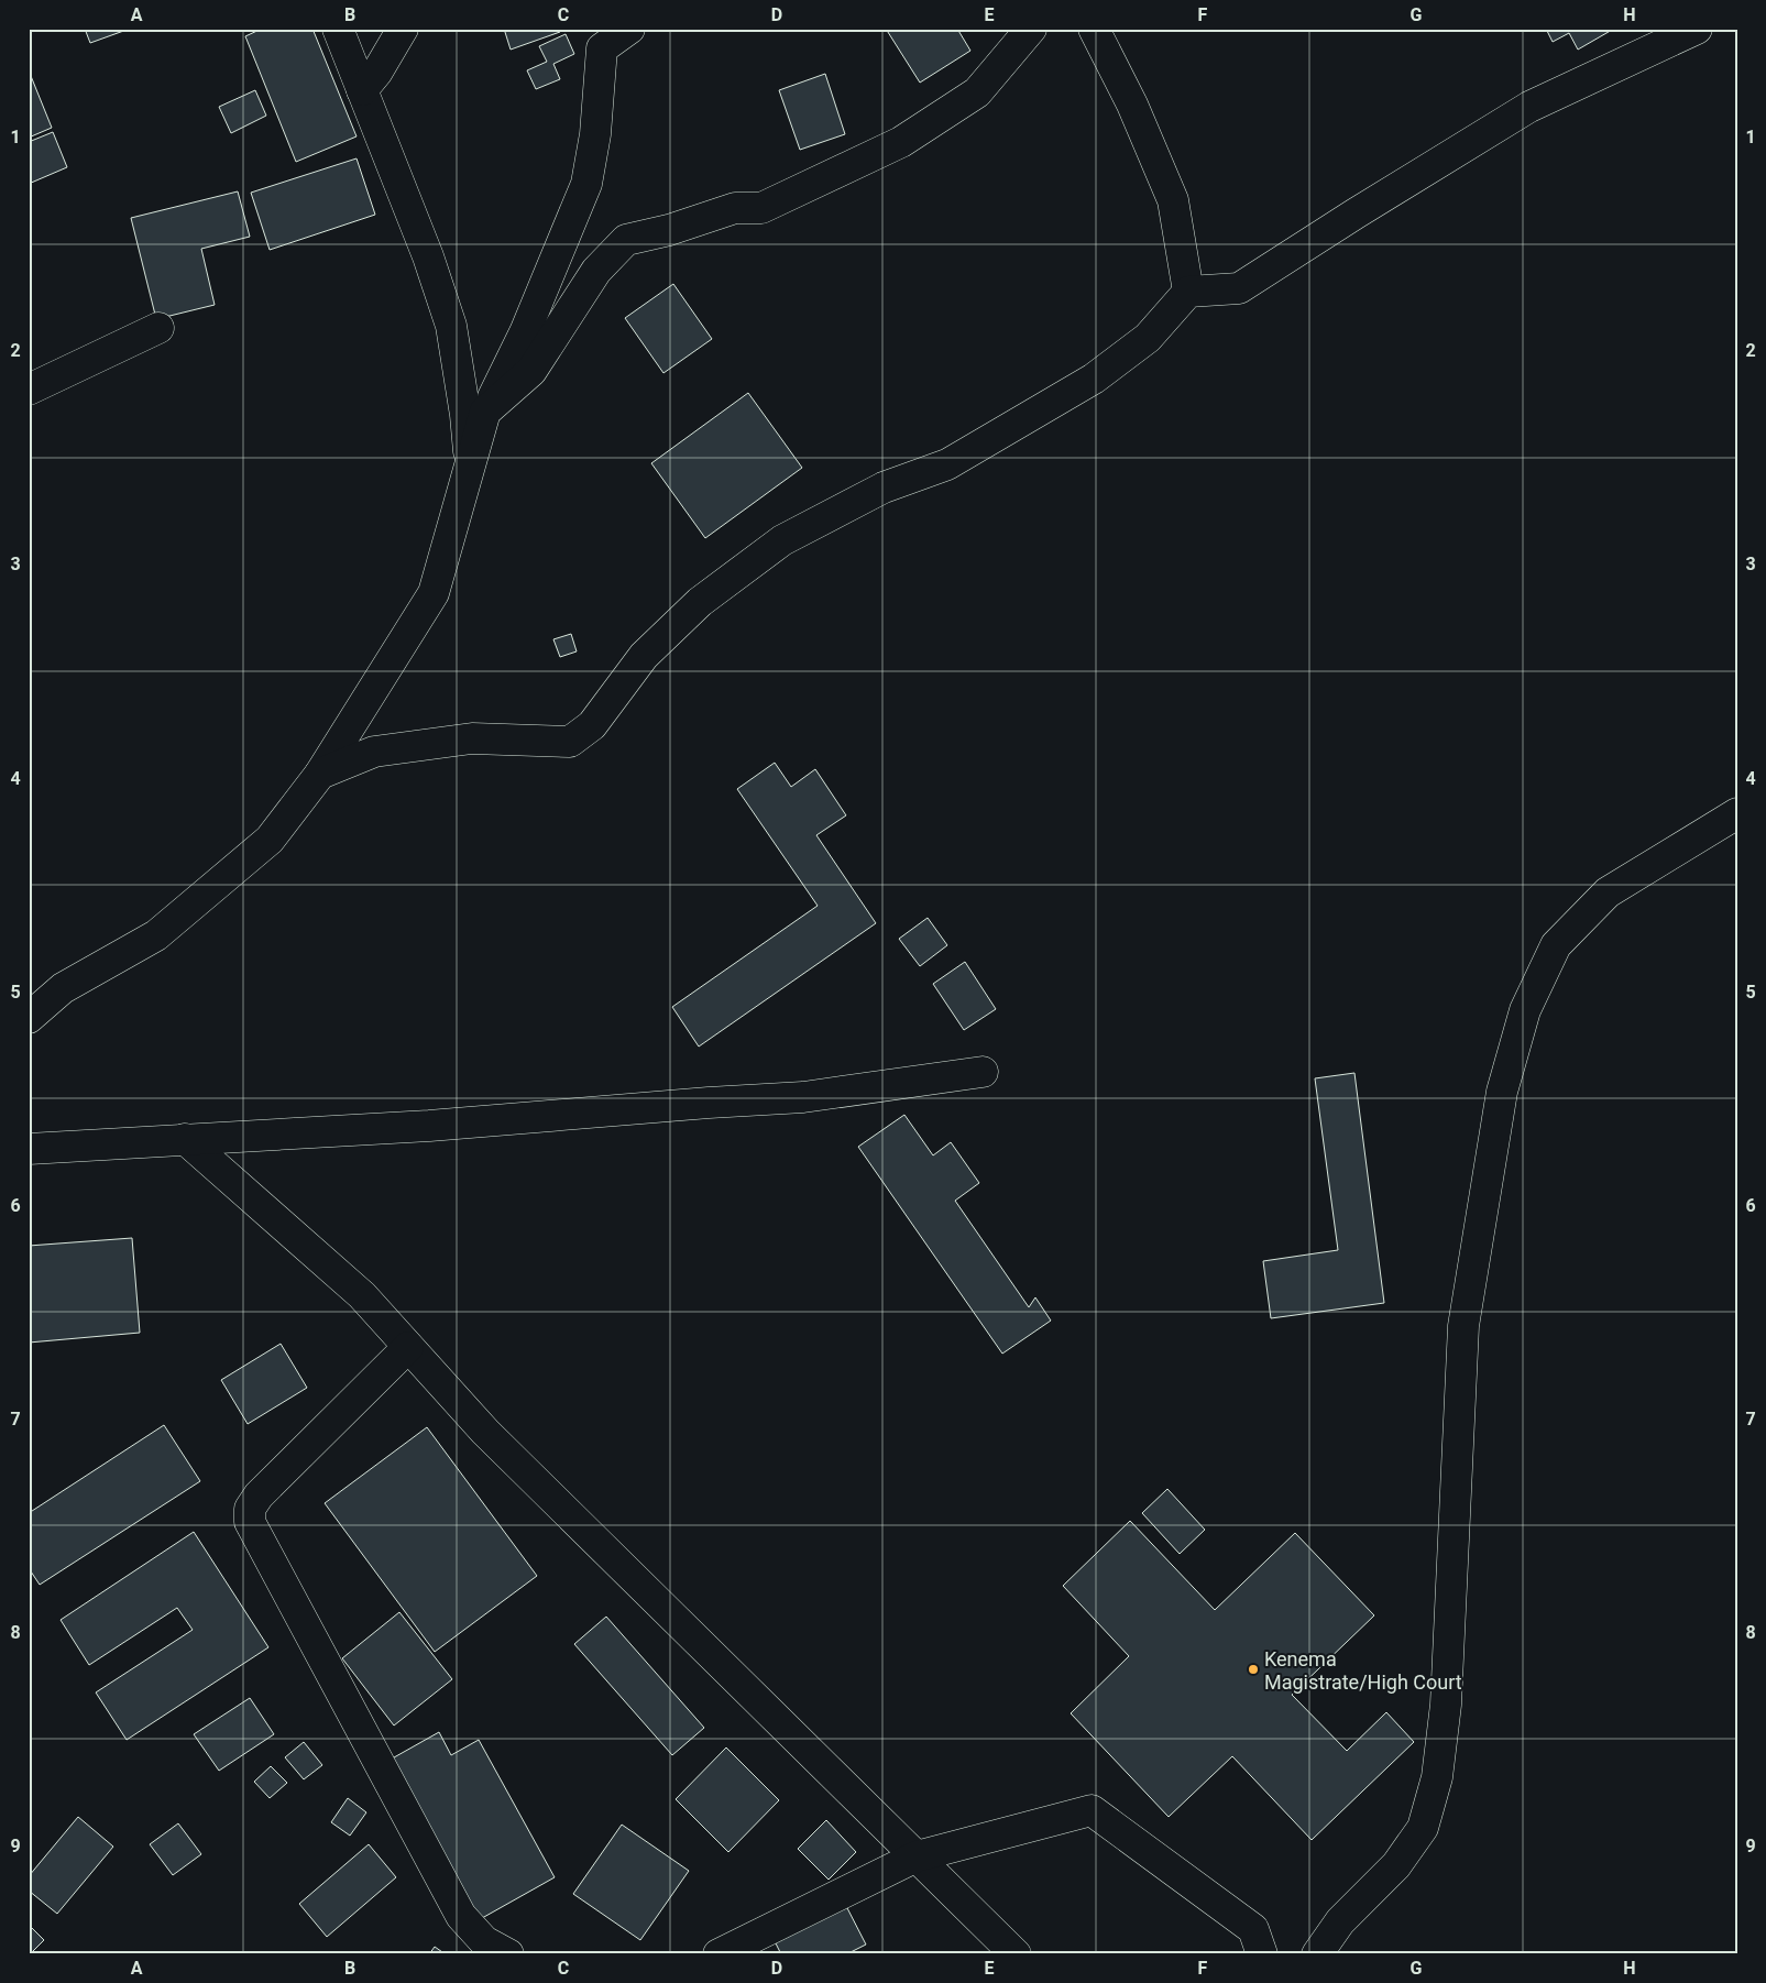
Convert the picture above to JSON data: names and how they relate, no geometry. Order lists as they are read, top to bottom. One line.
{"places":["Kenema Magistrate/High Court"],"grid":{"columns":["A","B","C","D","E","F","G","H"],"rows":["1","2","3","4","5","6","7","8","9"]}}
